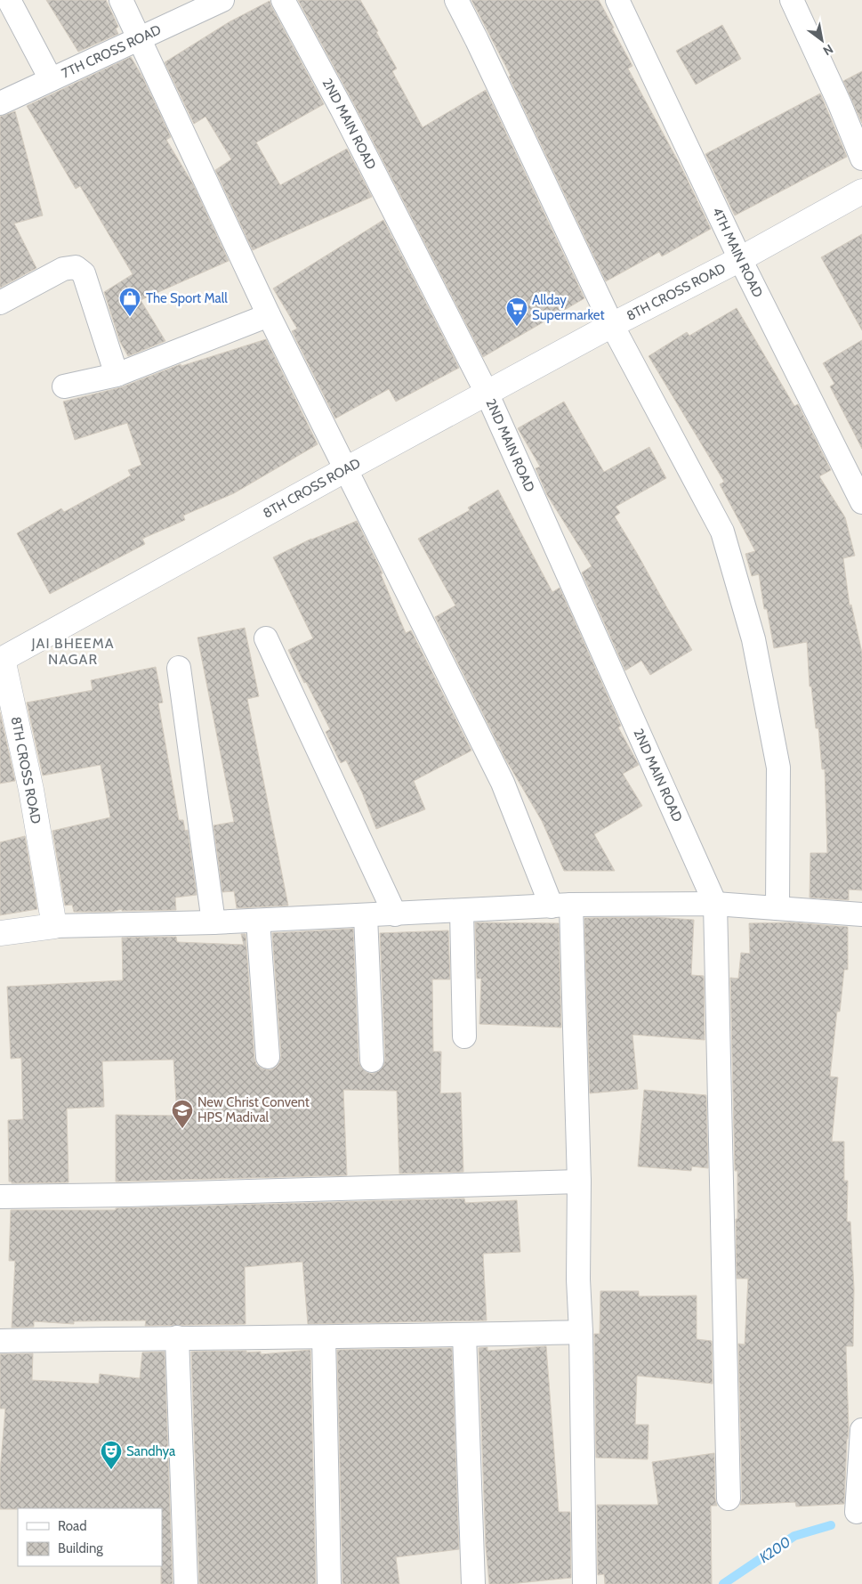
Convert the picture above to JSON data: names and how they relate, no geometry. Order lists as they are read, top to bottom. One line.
{"streets":{"street":["7TH CROSS ROAD","2ND MAIN ROAD","4TH MAIN ROAD","8TH CROSS ROAD"]},"crossings":[["2ND MAIN ROAD","8TH CROSS ROAD"],["4TH MAIN ROAD","8TH CROSS ROAD"]],"districts":["JAI BHEEMA NAGAR"],"water":["K200"],"places":{"shop":["The Sport Mall"],"supermarket":["Allday Supermarket"],"school or university":["New Christ Convent HPS Madival"],"theatre":["Sandhya"]},"legend":["Road","Building"],"north":"bottom right"}
